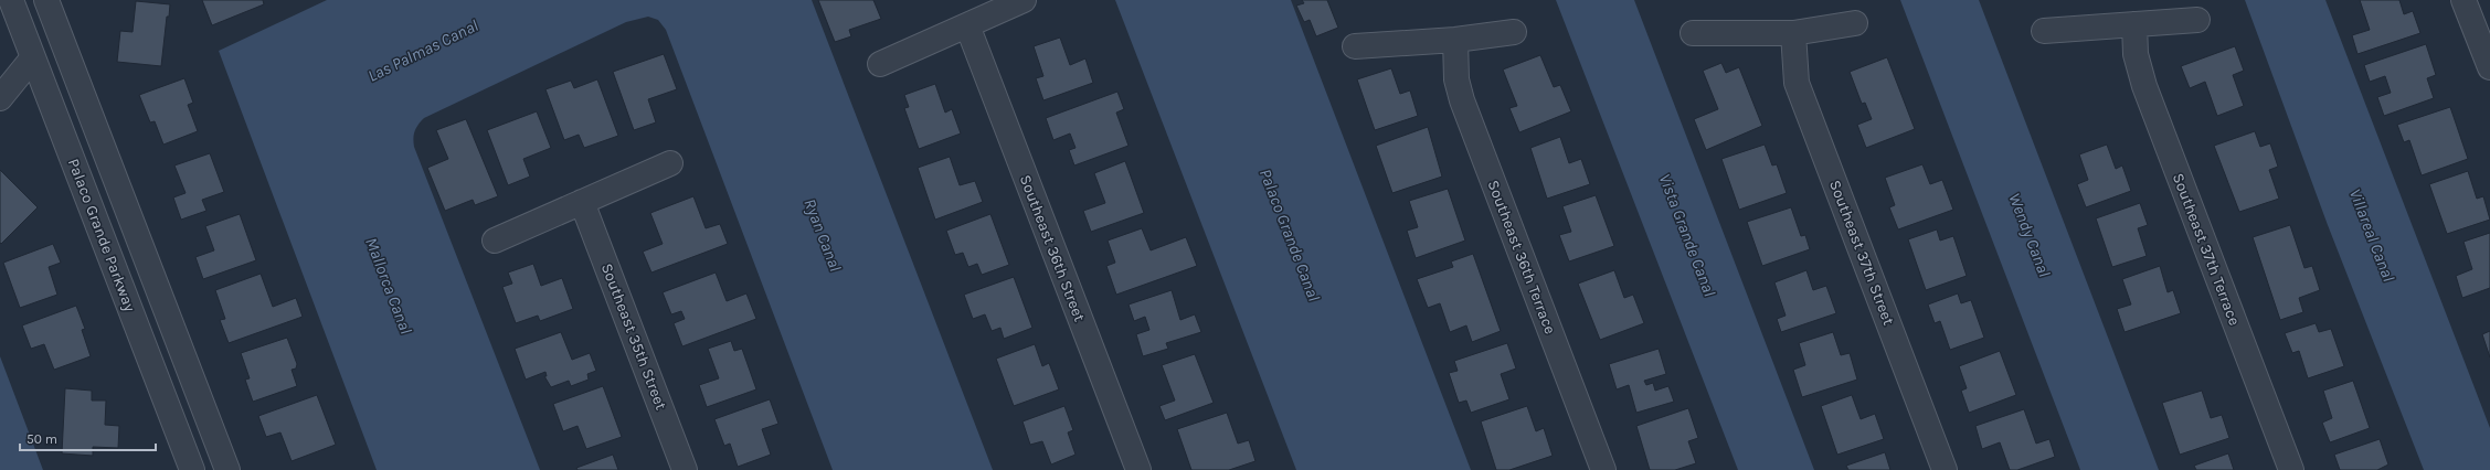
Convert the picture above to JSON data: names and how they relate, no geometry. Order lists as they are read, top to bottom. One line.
{"streets":{"street":["Palaco Grande Parkway","Southeast 36th Street","Southeast 37th Terrace","Southeast 37th Street","Southeast 36th Terrace","Southeast 35th Street"]},"water":["Las Palmas Canal","Ryan Canal","Palaco Grande Canal","Vista Grande Canal","Wendy Canal","Villareal Canal","Mallorca Canal"],"scale_bar":"50 m"}
